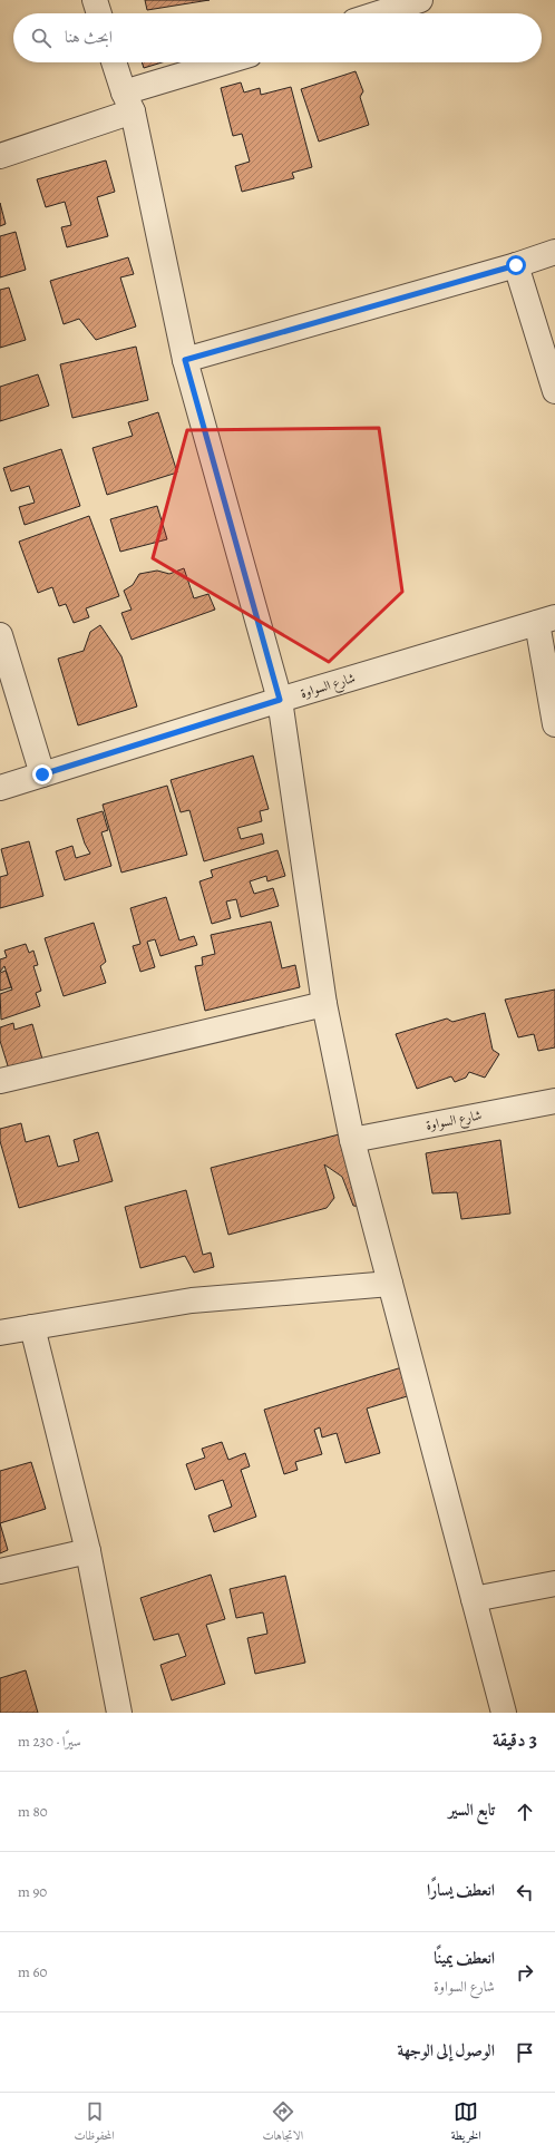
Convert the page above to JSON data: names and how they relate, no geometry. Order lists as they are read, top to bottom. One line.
{"streets":{"street":["شارع السواوة"]},"page":{"search":"ابحث هنا","heading":["3 دقيقة","سيرًا · 230 m"],"list":[["تابع السير","80 m"],["انعطف يسارًا","90 m"],["انعطف يمينًا","شارع السواوة","60 m"],"الوصول إلى الوجهة"],"nav":["الخريطة","الاتجاهات","المحفوظات"]}}
